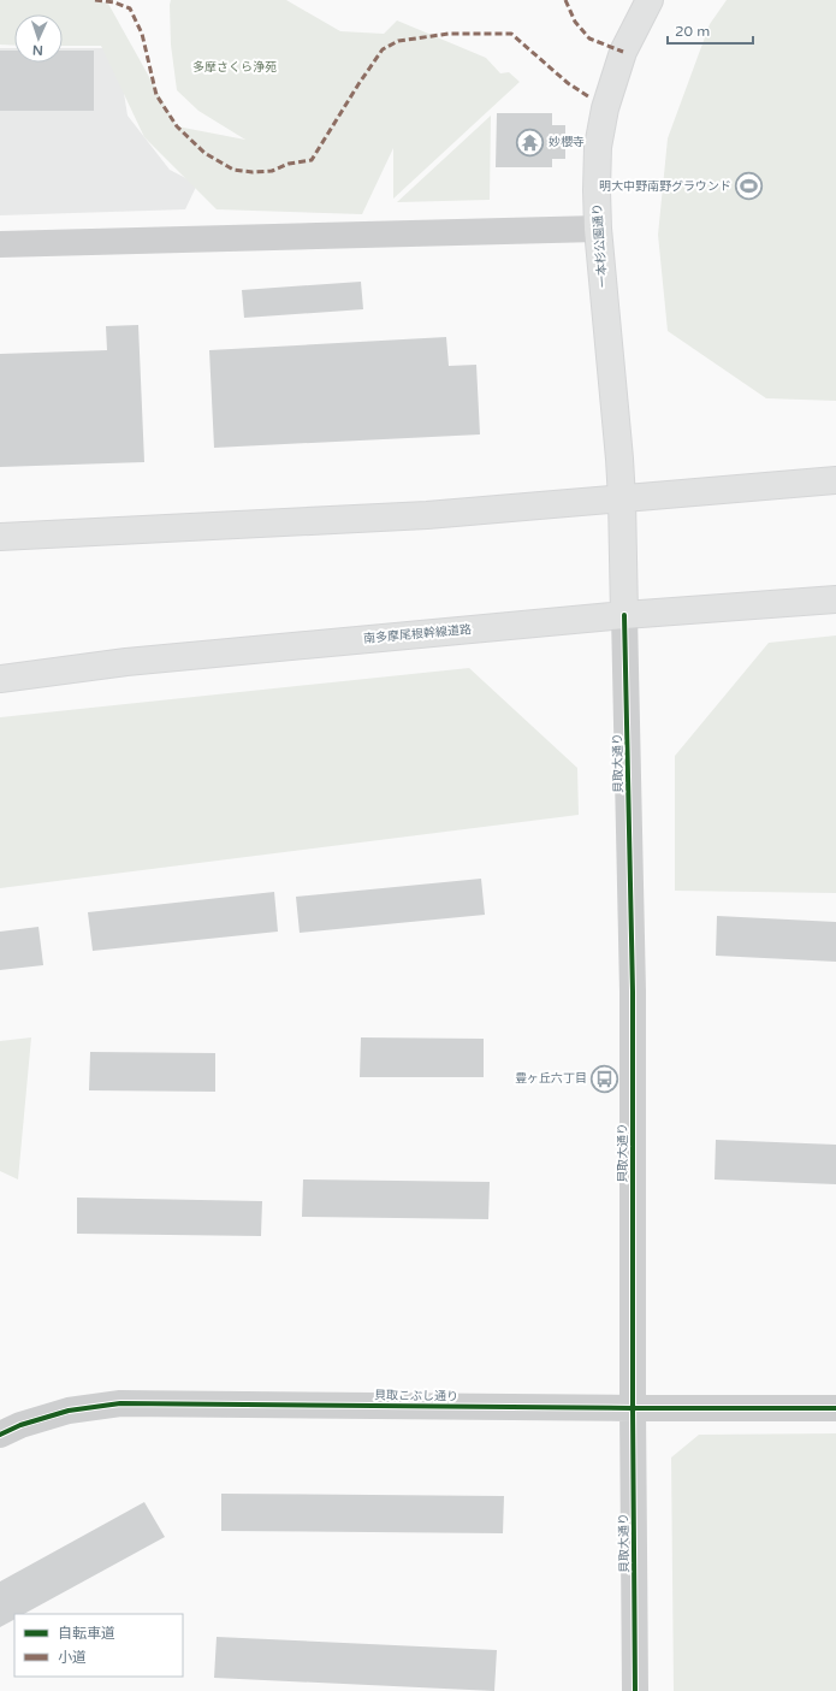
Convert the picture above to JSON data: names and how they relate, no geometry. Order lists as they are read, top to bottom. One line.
{"streets":{"main road":["一本杉公園通り","南多摩尾根幹線道路"],"street":["貝取大通り","貝取こぶし通り"]},"crossings":[["一本杉公園通り","南多摩尾根幹線道路"],["一本杉公園通り","貝取大通り"],["南多摩尾根幹線道路","貝取大通り"],["貝取大通り","貝取こぶし通り"]],"parks":["多摩さくら浄苑"],"places":{"temple":["妙櫻寺"],"sports":["明大中野南野グラウンド"],"bus stop":["豊ヶ丘六丁目"]},"legend":["自転車道","小道"],"scale_bar":"20 m","north":"bottom"}
